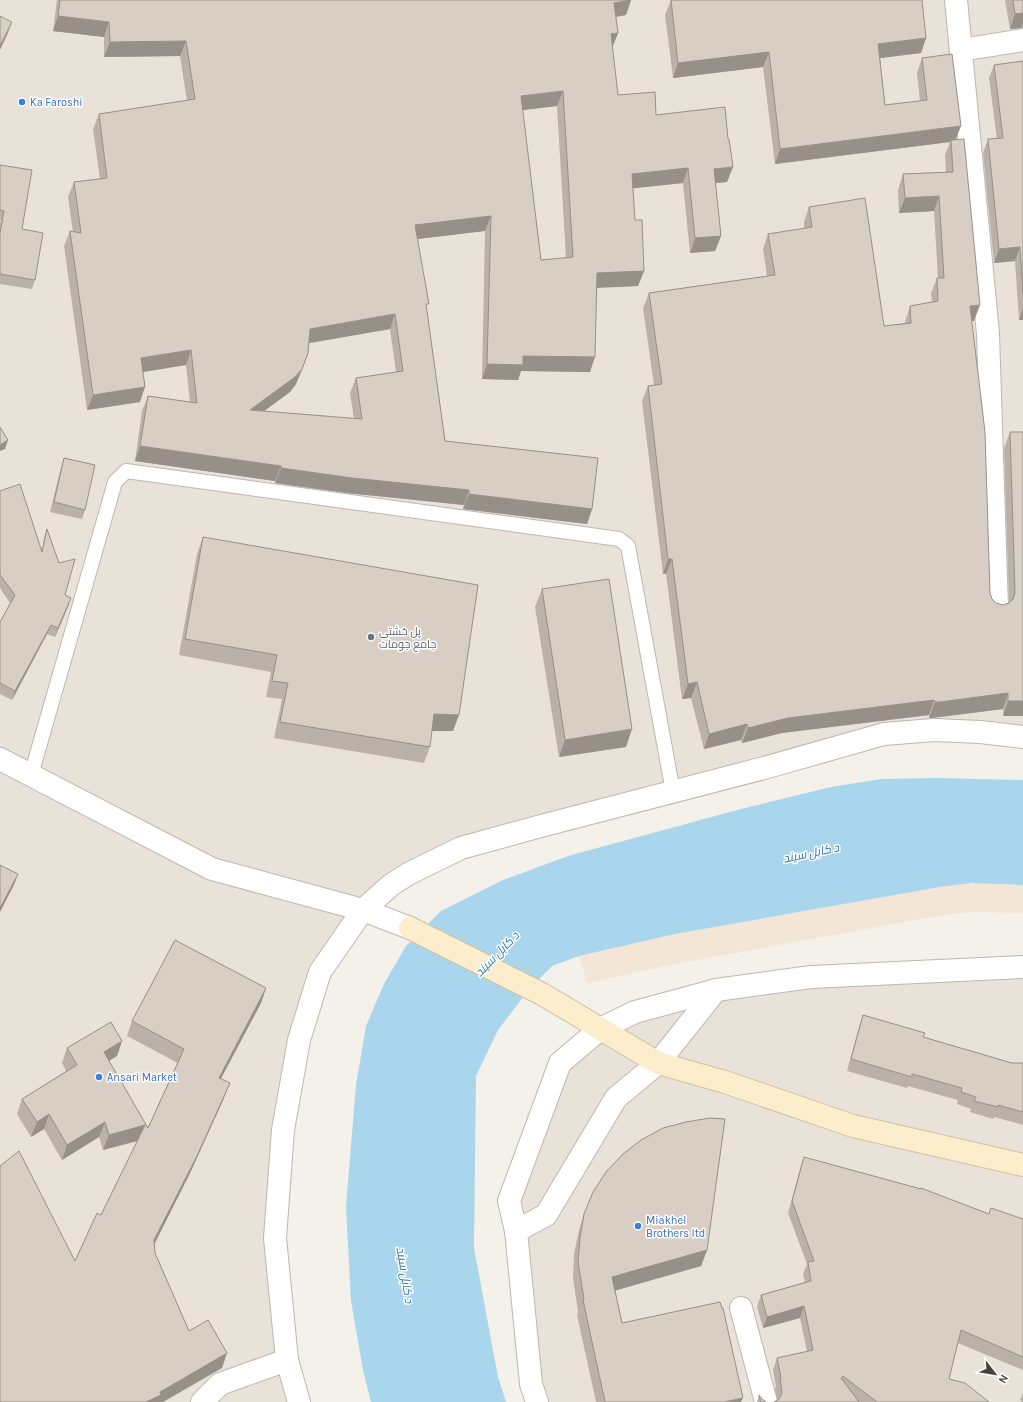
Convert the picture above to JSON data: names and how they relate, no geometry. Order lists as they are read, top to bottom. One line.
{"water":["د کابل سيند"],"places":["Ka Faroshi","پل خشتی جامع جومات","Ansari Market","Miakhel Brothers ltd"],"north":"bottom right"}
